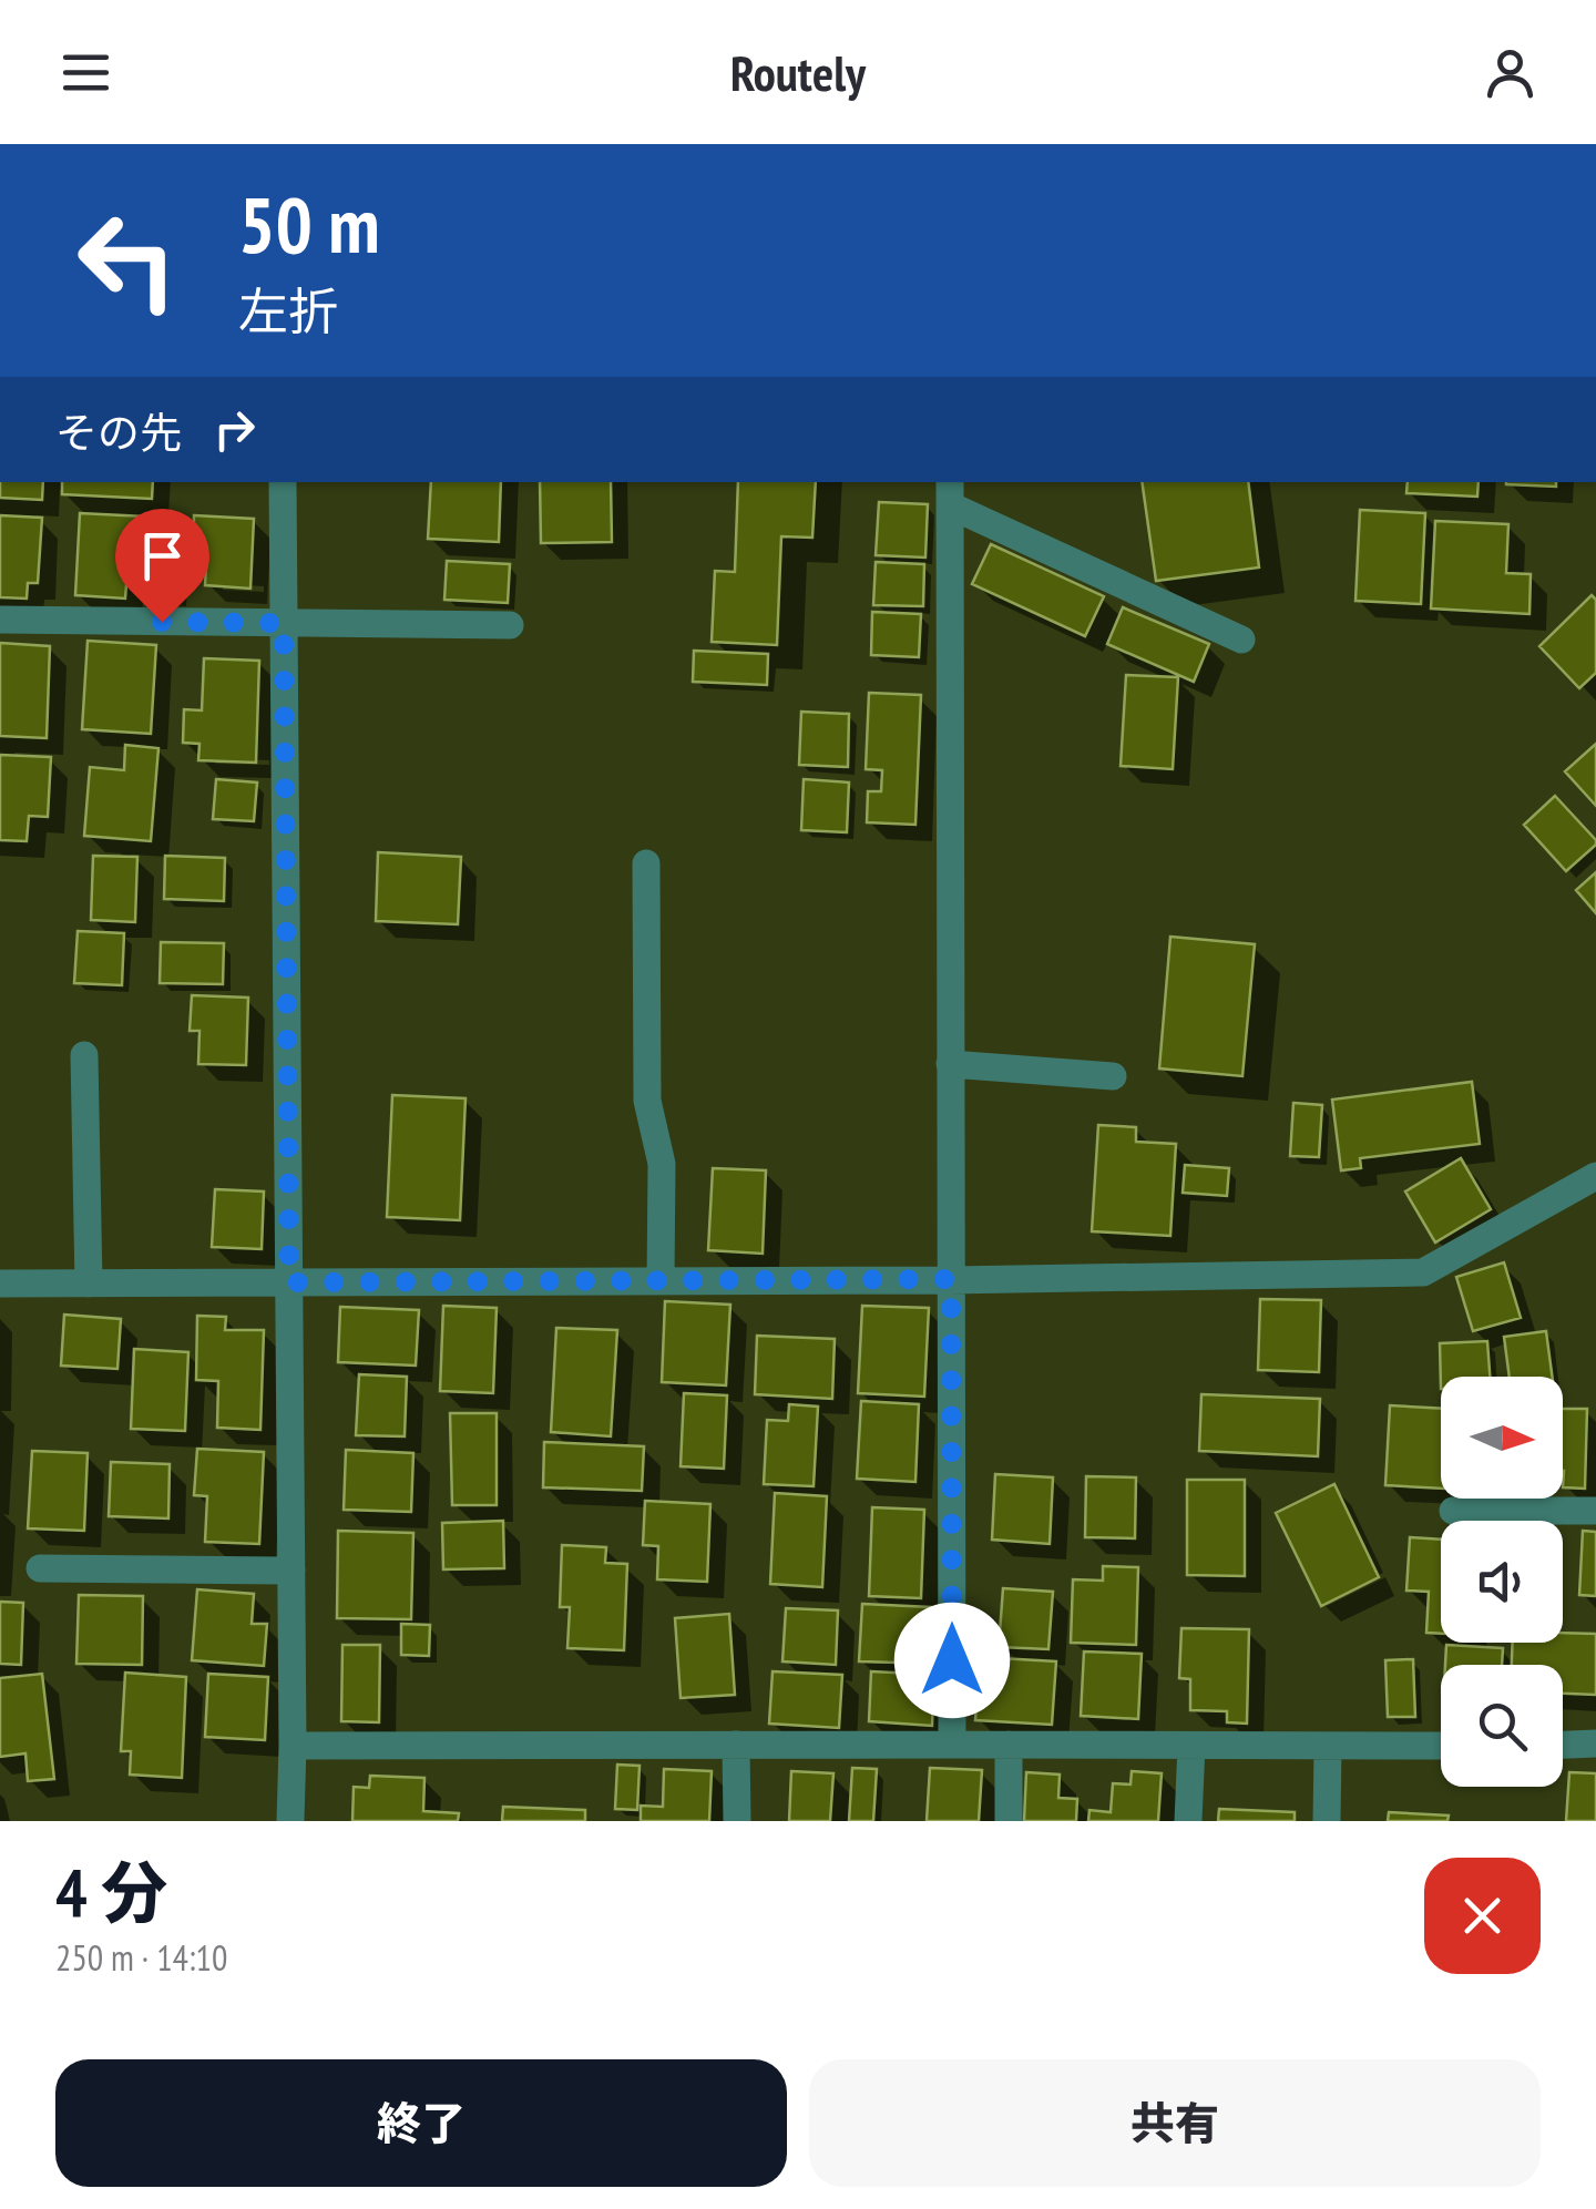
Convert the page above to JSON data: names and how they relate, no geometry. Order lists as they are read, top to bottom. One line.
{"north":"right","page":{"header":"Routely","turn":["50 m","左折"],"then":"その先","heading":["4 分","250 m · 14:10"],"buttons":["終了","共有"]}}
